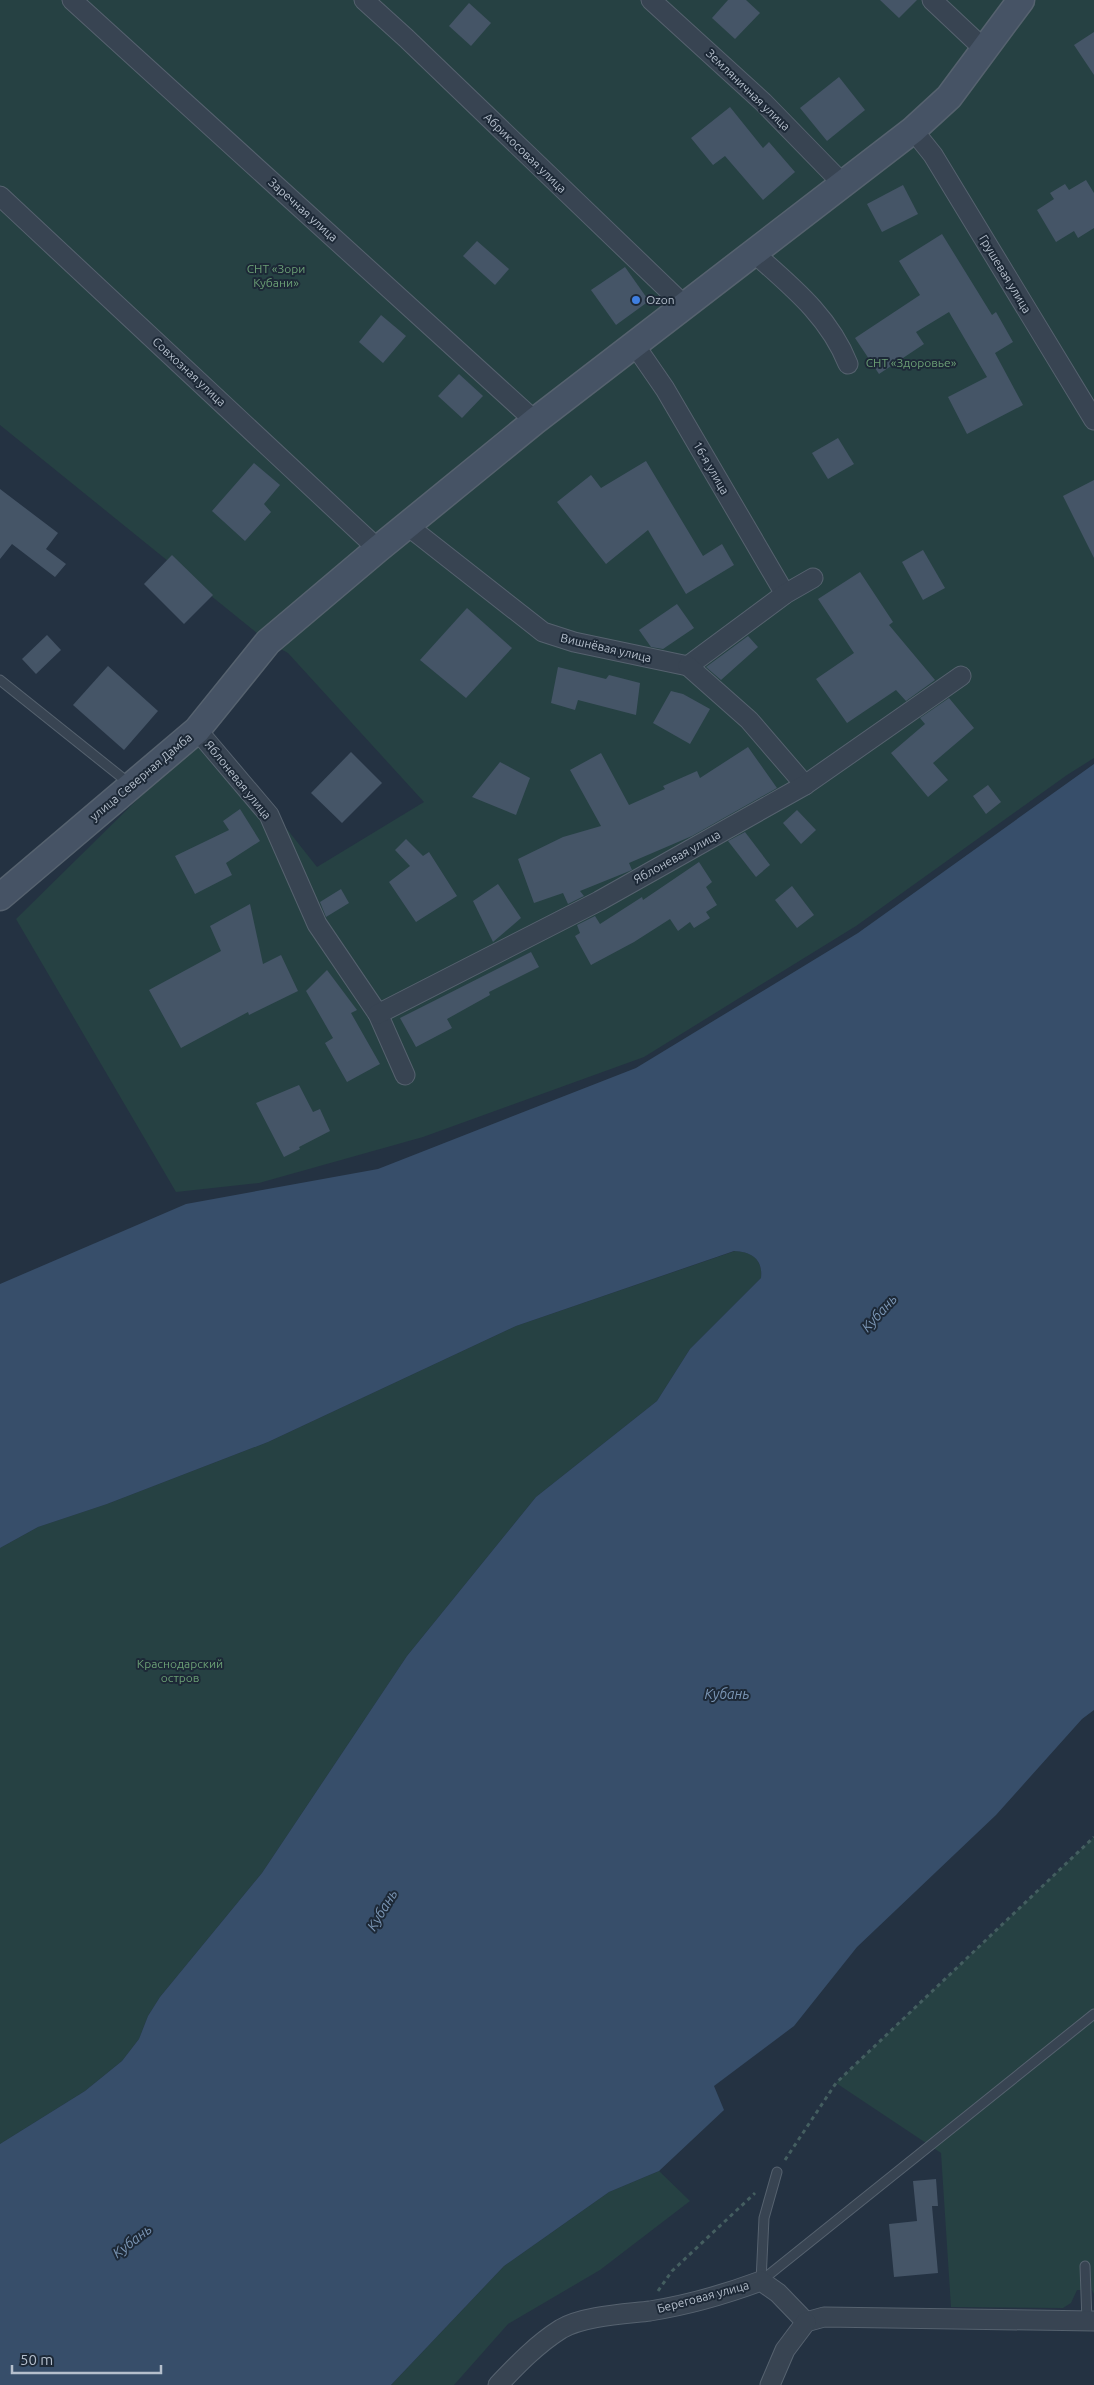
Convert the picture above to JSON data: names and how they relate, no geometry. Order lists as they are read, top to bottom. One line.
{"streets":{"street":["Земляничная улица","Абрикосовая улица","Заречная улица","Грушевая улица","Совхозная улица","16-я улица","Вишнёвая улица","улица Северная Дамба","Яблоневая улица","Береговая улица"]},"crossings":[["Земляничная улица","улица Северная Дамба"],["Абрикосовая улица","улица Северная Дамба"],["Заречная улица","улица Северная Дамба"],["Грушевая улица","улица Северная Дамба"],["Совхозная улица","улица Северная Дамба"],["16-я улица","улица Северная Дамба"],["Вишнёвая улица","улица Северная Дамба"],["улица Северная Дамба","Яблоневая улица"]],"water":["Кубань"],"parks":["СНТ «Зори Кубани»","СНТ «Здоровье»","Краснодарский остров"],"places":["Ozon"],"scale_bar":"50 m"}
